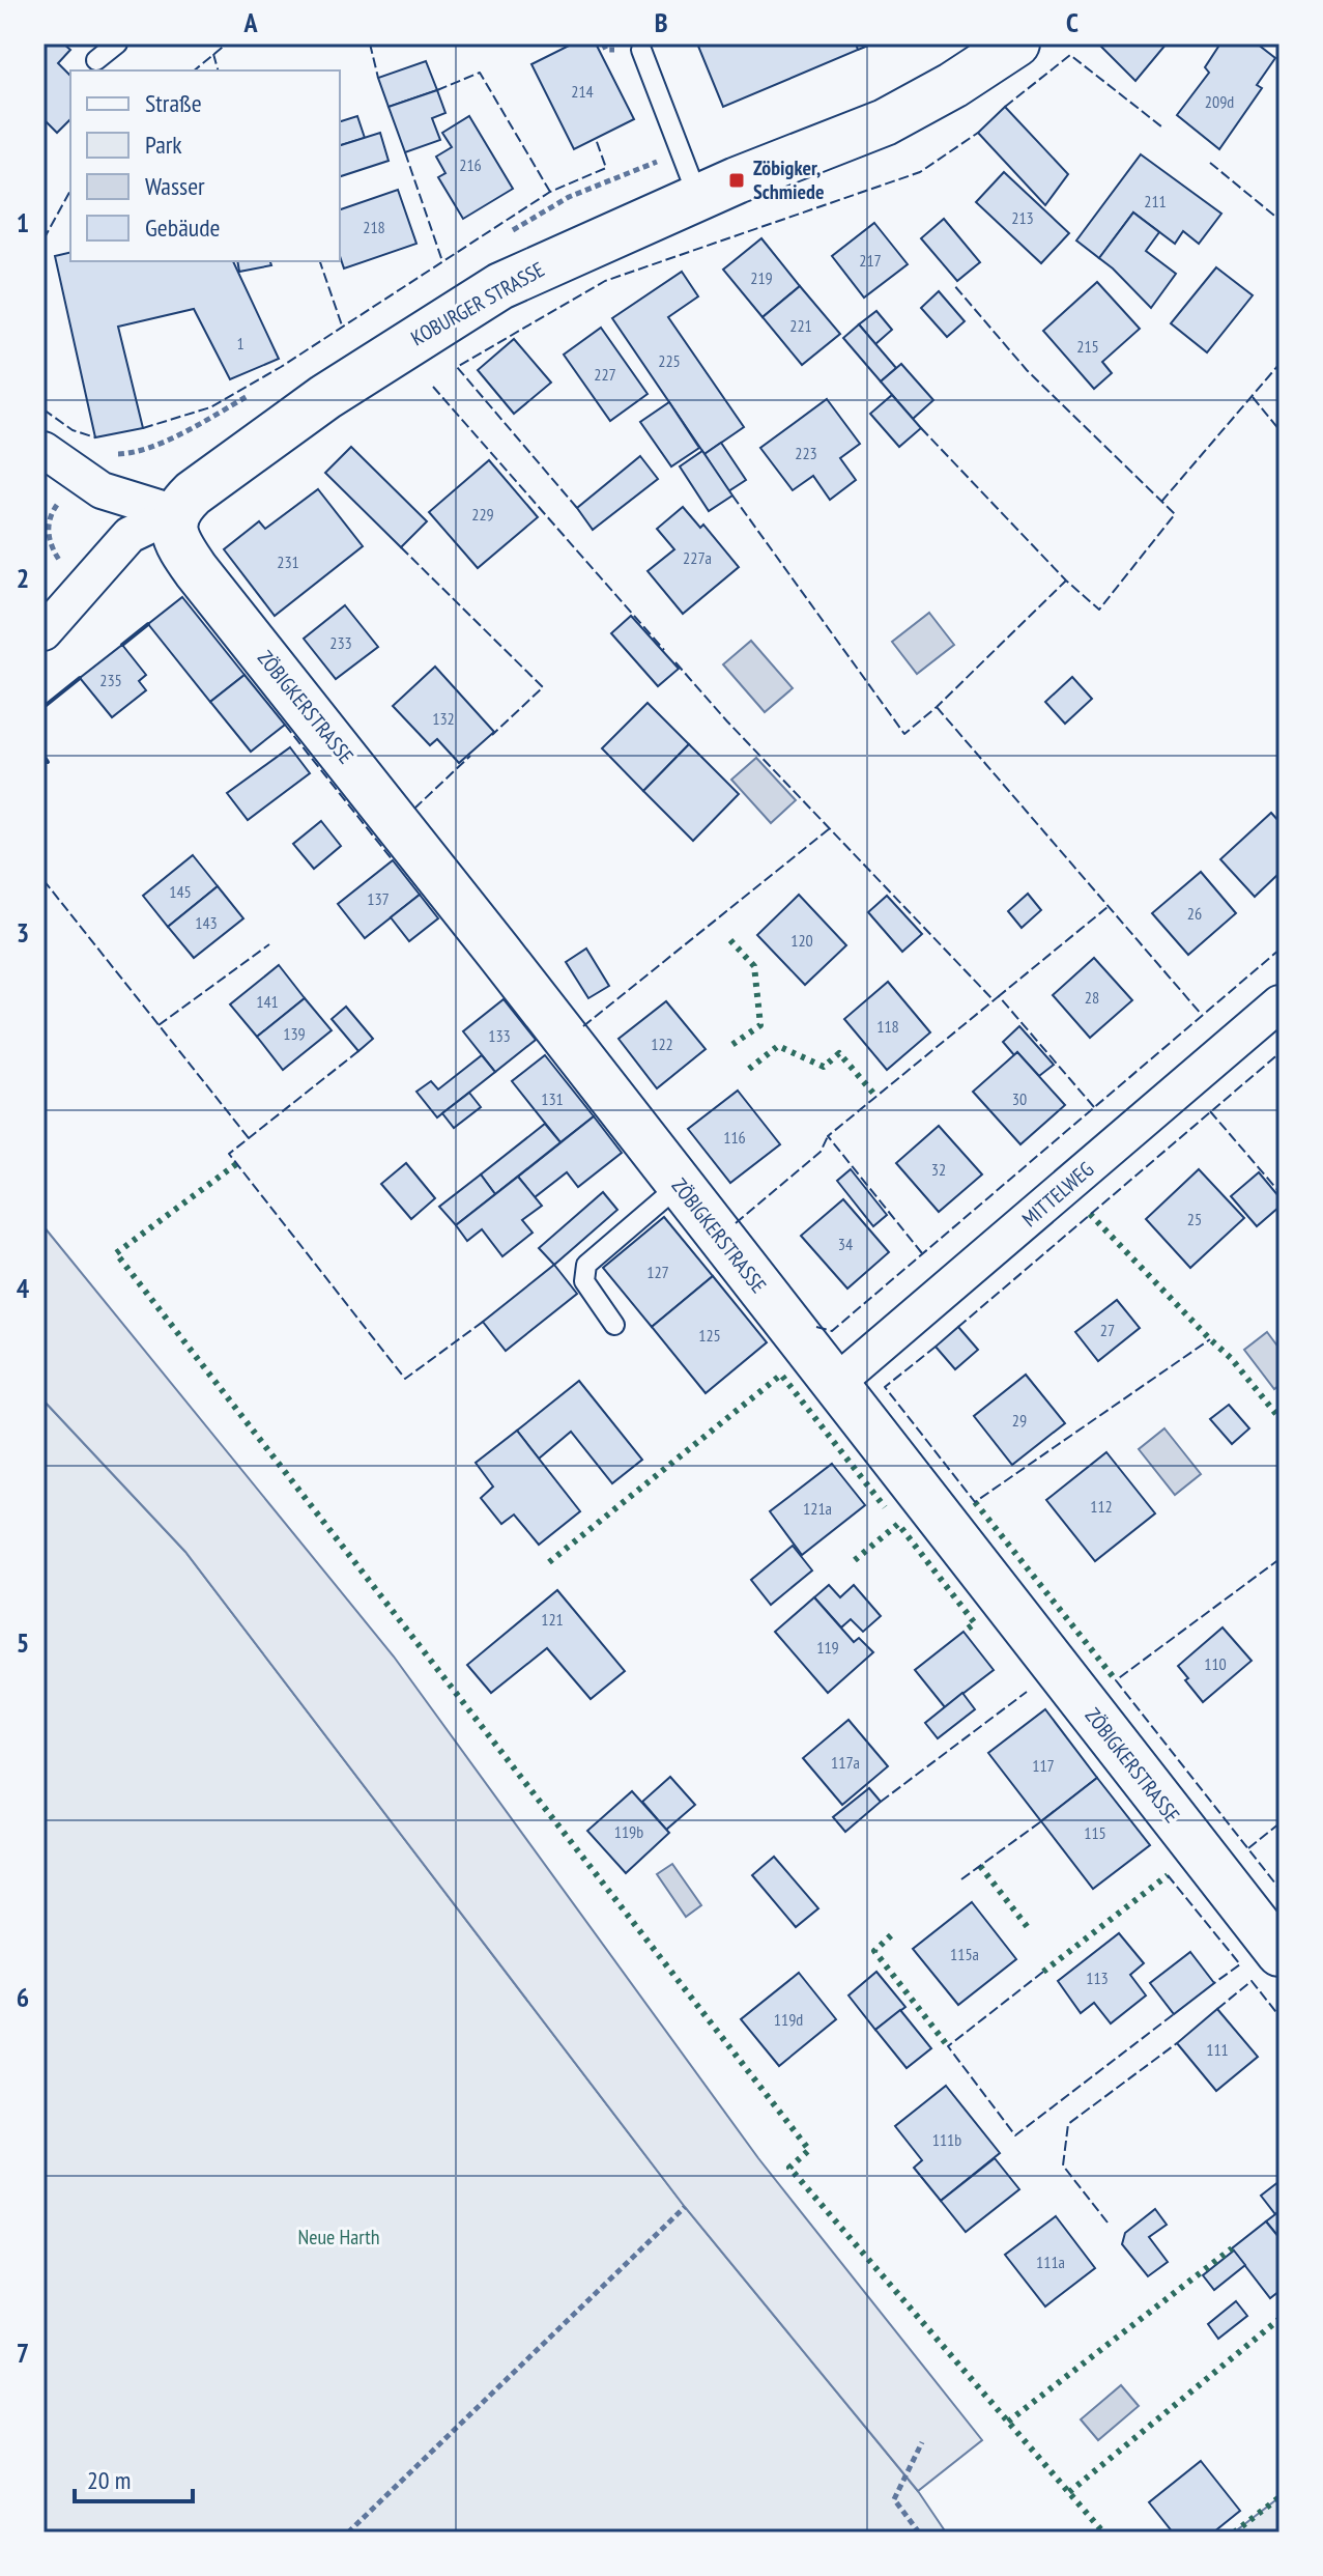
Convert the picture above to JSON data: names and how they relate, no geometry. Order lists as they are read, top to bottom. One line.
{"streets":{"main road":["KOBURGER STRASSE","ZÖBIGKERSTRASSE"],"street":["MITTELWEG"]},"crossings":[["KOBURGER STRASSE","ZÖBIGKERSTRASSE"],["ZÖBIGKERSTRASSE","MITTELWEG"]],"parks":["Neue Harth"],"places":{"transit":["Zöbigker, Schmiede"]},"house_numbers":["214","209d","216","211","213","218","217","219","221","1","215","225","227","223","229","227a","231","233","235","132","145","137","26","143","120","28","141","118","139","133","122","131","30","116","32","25","34","127","27","125","29","112","121a","121","119","110","117a","117","119b","115","115a","113","119d","111","111b","111a"],"legend":["Straße","Park","Wasser","Gebäude"],"scale_bar":"20 m","grid":{"columns":["A","B","C"],"rows":["1","2","3","4","5","6","7"]}}
